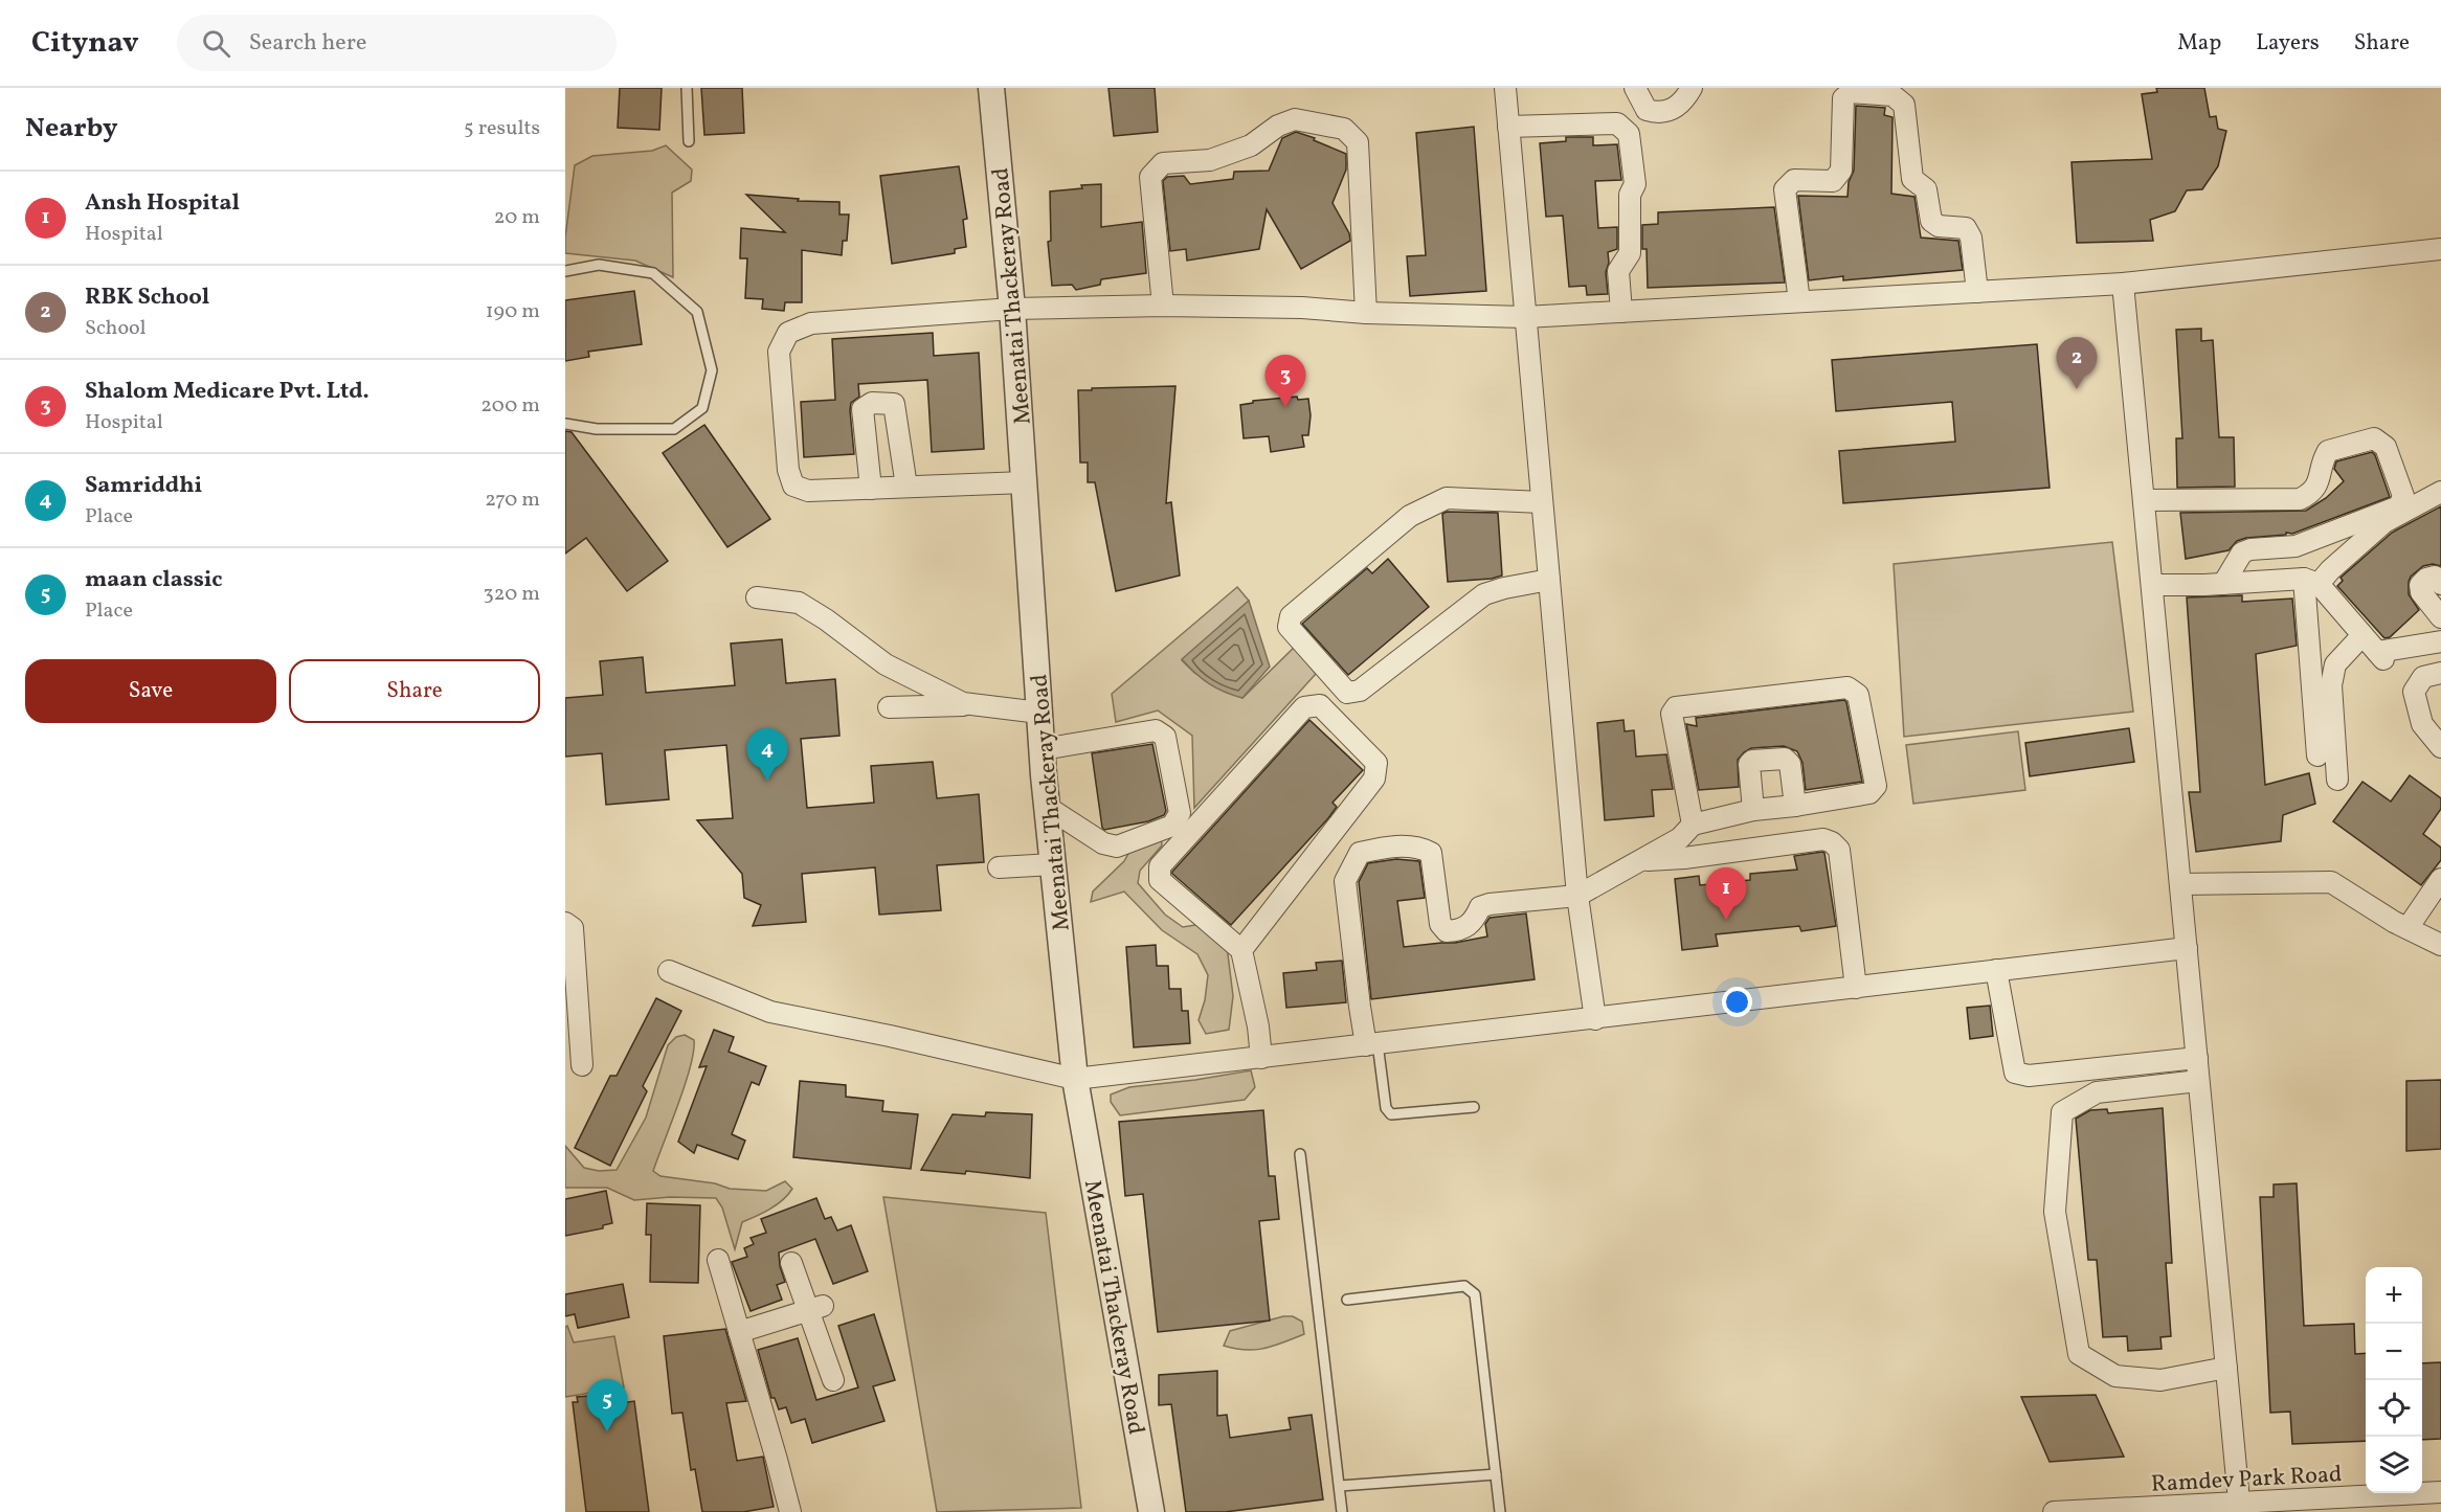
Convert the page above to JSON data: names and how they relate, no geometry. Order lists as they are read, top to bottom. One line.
{"streets":{"street":["Meenatai Thackeray Road","Ramdev Park Road"]},"page":{"header":"Citynav","search":"Search here","nav":["Map","Layers","Share"],"heading":["Nearby","5 results"],"list":[{"mark":"1","name":"Ansh Hospital","note":"Hospital","value":"20 m"},{"mark":"2","name":"RBK School","note":"School","value":"190 m"},{"mark":"3","name":"Shalom Medicare Pvt. Ltd.","note":"Hospital","value":"200 m"},{"mark":"4","name":"Samriddhi","note":"Place","value":"270 m"},{"mark":"5","name":"maan classic","note":"Place","value":"320 m"}],"pins":["2","3","4","1","5"],"buttons":["Save","Share"],"map_buttons":["+","−"]}}
